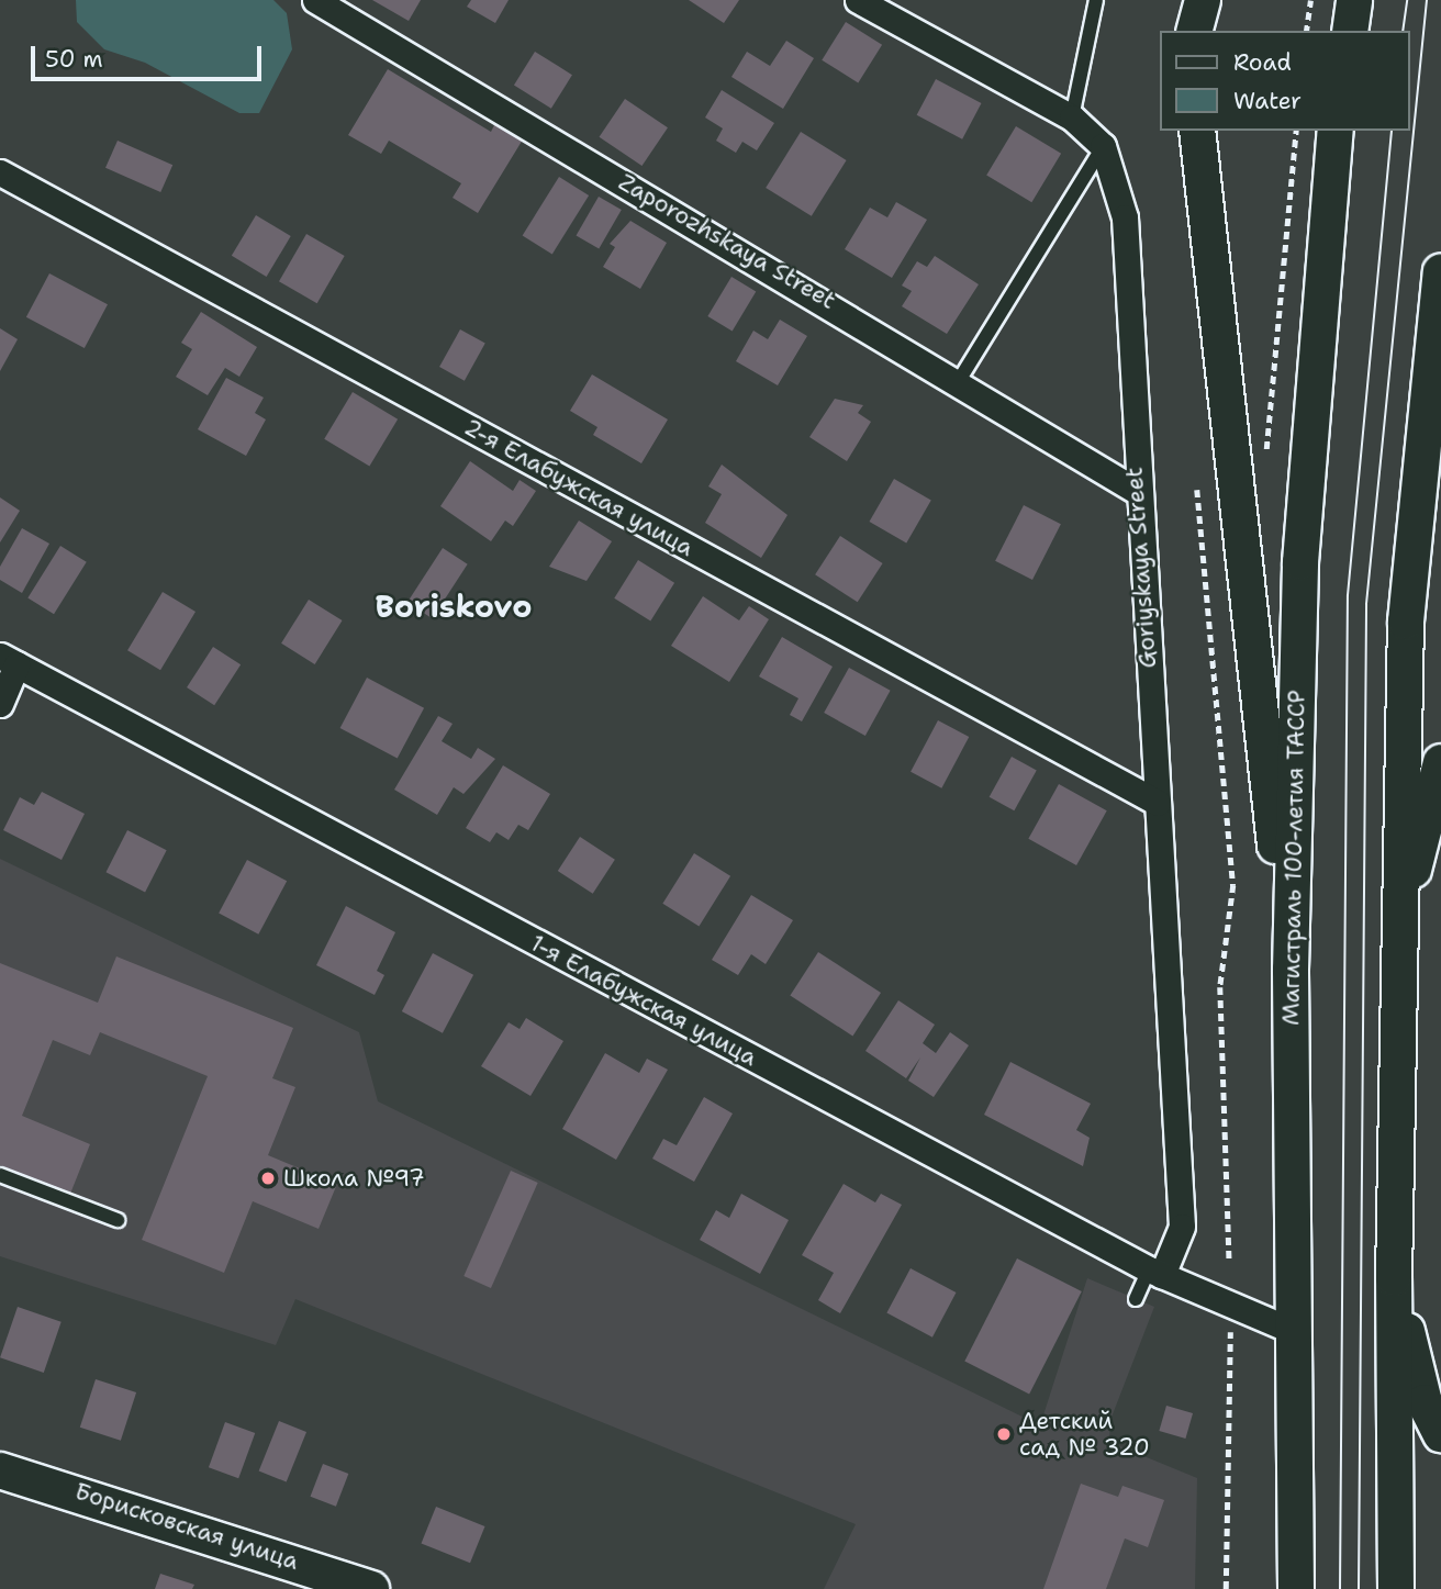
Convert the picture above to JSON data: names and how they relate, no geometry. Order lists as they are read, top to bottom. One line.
{"streets":{"main road":["Магистраль 100-летия ТАССР","Борисковская улица"],"street":["Zaporozhskaya Street","2-я Елабужская улица","Goriyskaya Street","1-я Елабужская улица"]},"crossings":[["Zaporozhskaya Street","Goriyskaya Street"],["2-я Елабужская улица","Goriyskaya Street"],["Goriyskaya Street","1-я Елабужская улица"],["Магистраль 100-летия ТАССР","1-я Елабужская улица"]],"districts":["Boriskovo"],"places":["Школа №97","Детский сад № 320"],"legend":["Road","Water"],"scale_bar":"50 m"}
